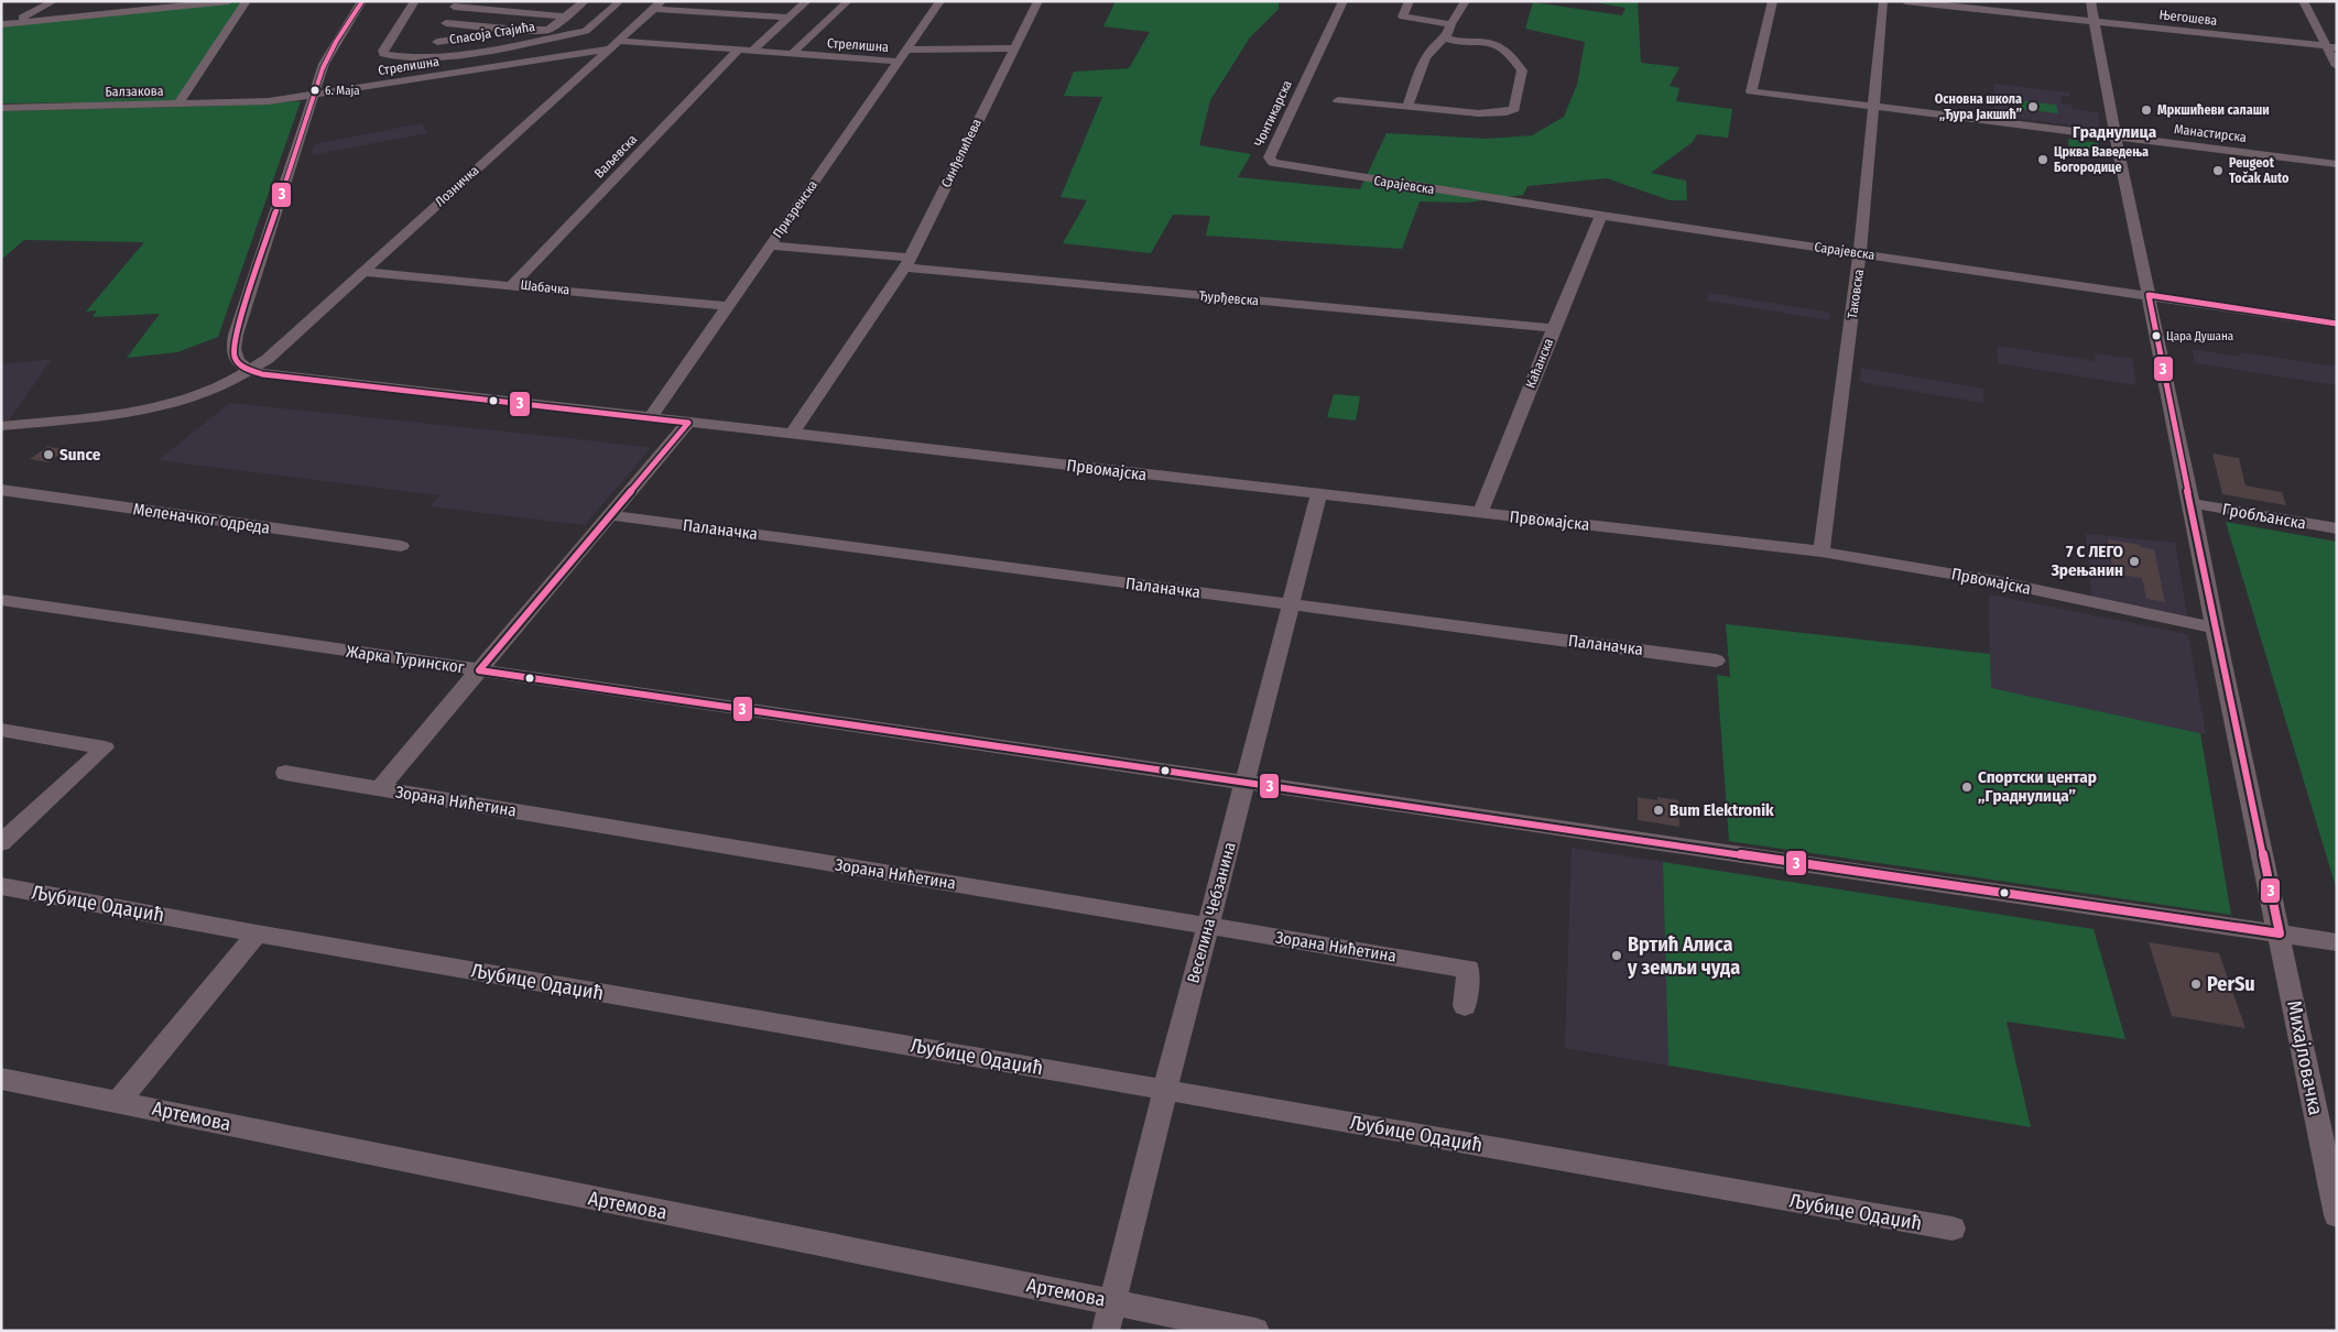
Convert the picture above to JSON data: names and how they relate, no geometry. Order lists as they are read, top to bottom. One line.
{"streets":{"street":["Његошева","Спасоја Стајића","Стрелишна","Балзакова","Чонтикарска","Манастирска","Синђелићева","Ваљевска","Сарајевска","Лозничка","Призренска","Шабачка","Таковска","Ђурђевска","Каћанска","Првомајска","Гробљанска","Меленачког одреда","Паланачка","Жарка Туринског","Зорана Нићетина","Љубице Одаџић","Веселина Чебзанина","Михајловачка","Артемова"]},"crossings":[["Стрелишна","Балзакова"],["Стрелишна","Ваљевска"],["Стрелишна","Лозничка"],["Стрелишна","Призренска"],["Чонтикарска","Сарајевска"],["Манастирска","Таковска"],["Синђелићева","Ђурђевска"],["Синђелићева","Првомајска"],["Ваљевска","Шабачка"],["Сарајевска","Таковска"],["Сарајевска","Каћанска"],["Лозничка","Шабачка"],["Лозничка","Првомајска"],["Призренска","Шабачка"],["Призренска","Првомајска"],["Таковска","Првомајска"],["Ђурђевска","Каћанска"],["Каћанска","Првомајска"],["Првомајска","Веселина Чебзанина"],["Паланачка","Веселина Чебзанина"],["Жарка Туринског","Веселина Чебзанина"],["Жарка Туринског","Михајловачка"],["Зорана Нићетина","Веселина Чебзанина"],["Љубице Одаџић","Веселина Чебзанина"],["Веселина Чебзанина","Артемова"]],"districts":["Граднулица"],"places":["6. Маја","Основна школа „Ђура Јакшић”","Мркшићеви салаши","Црква Ваведења Богородице","Peugeot Točak Auto","Цара Душана","Sunce","7 С ЛЕГО Зрењанин","Спортски центар „Граднулица”","Bum Elektronik","Вртић Алиса у земљи чуда","PerSu"],"lines":["transit line 3"]}
